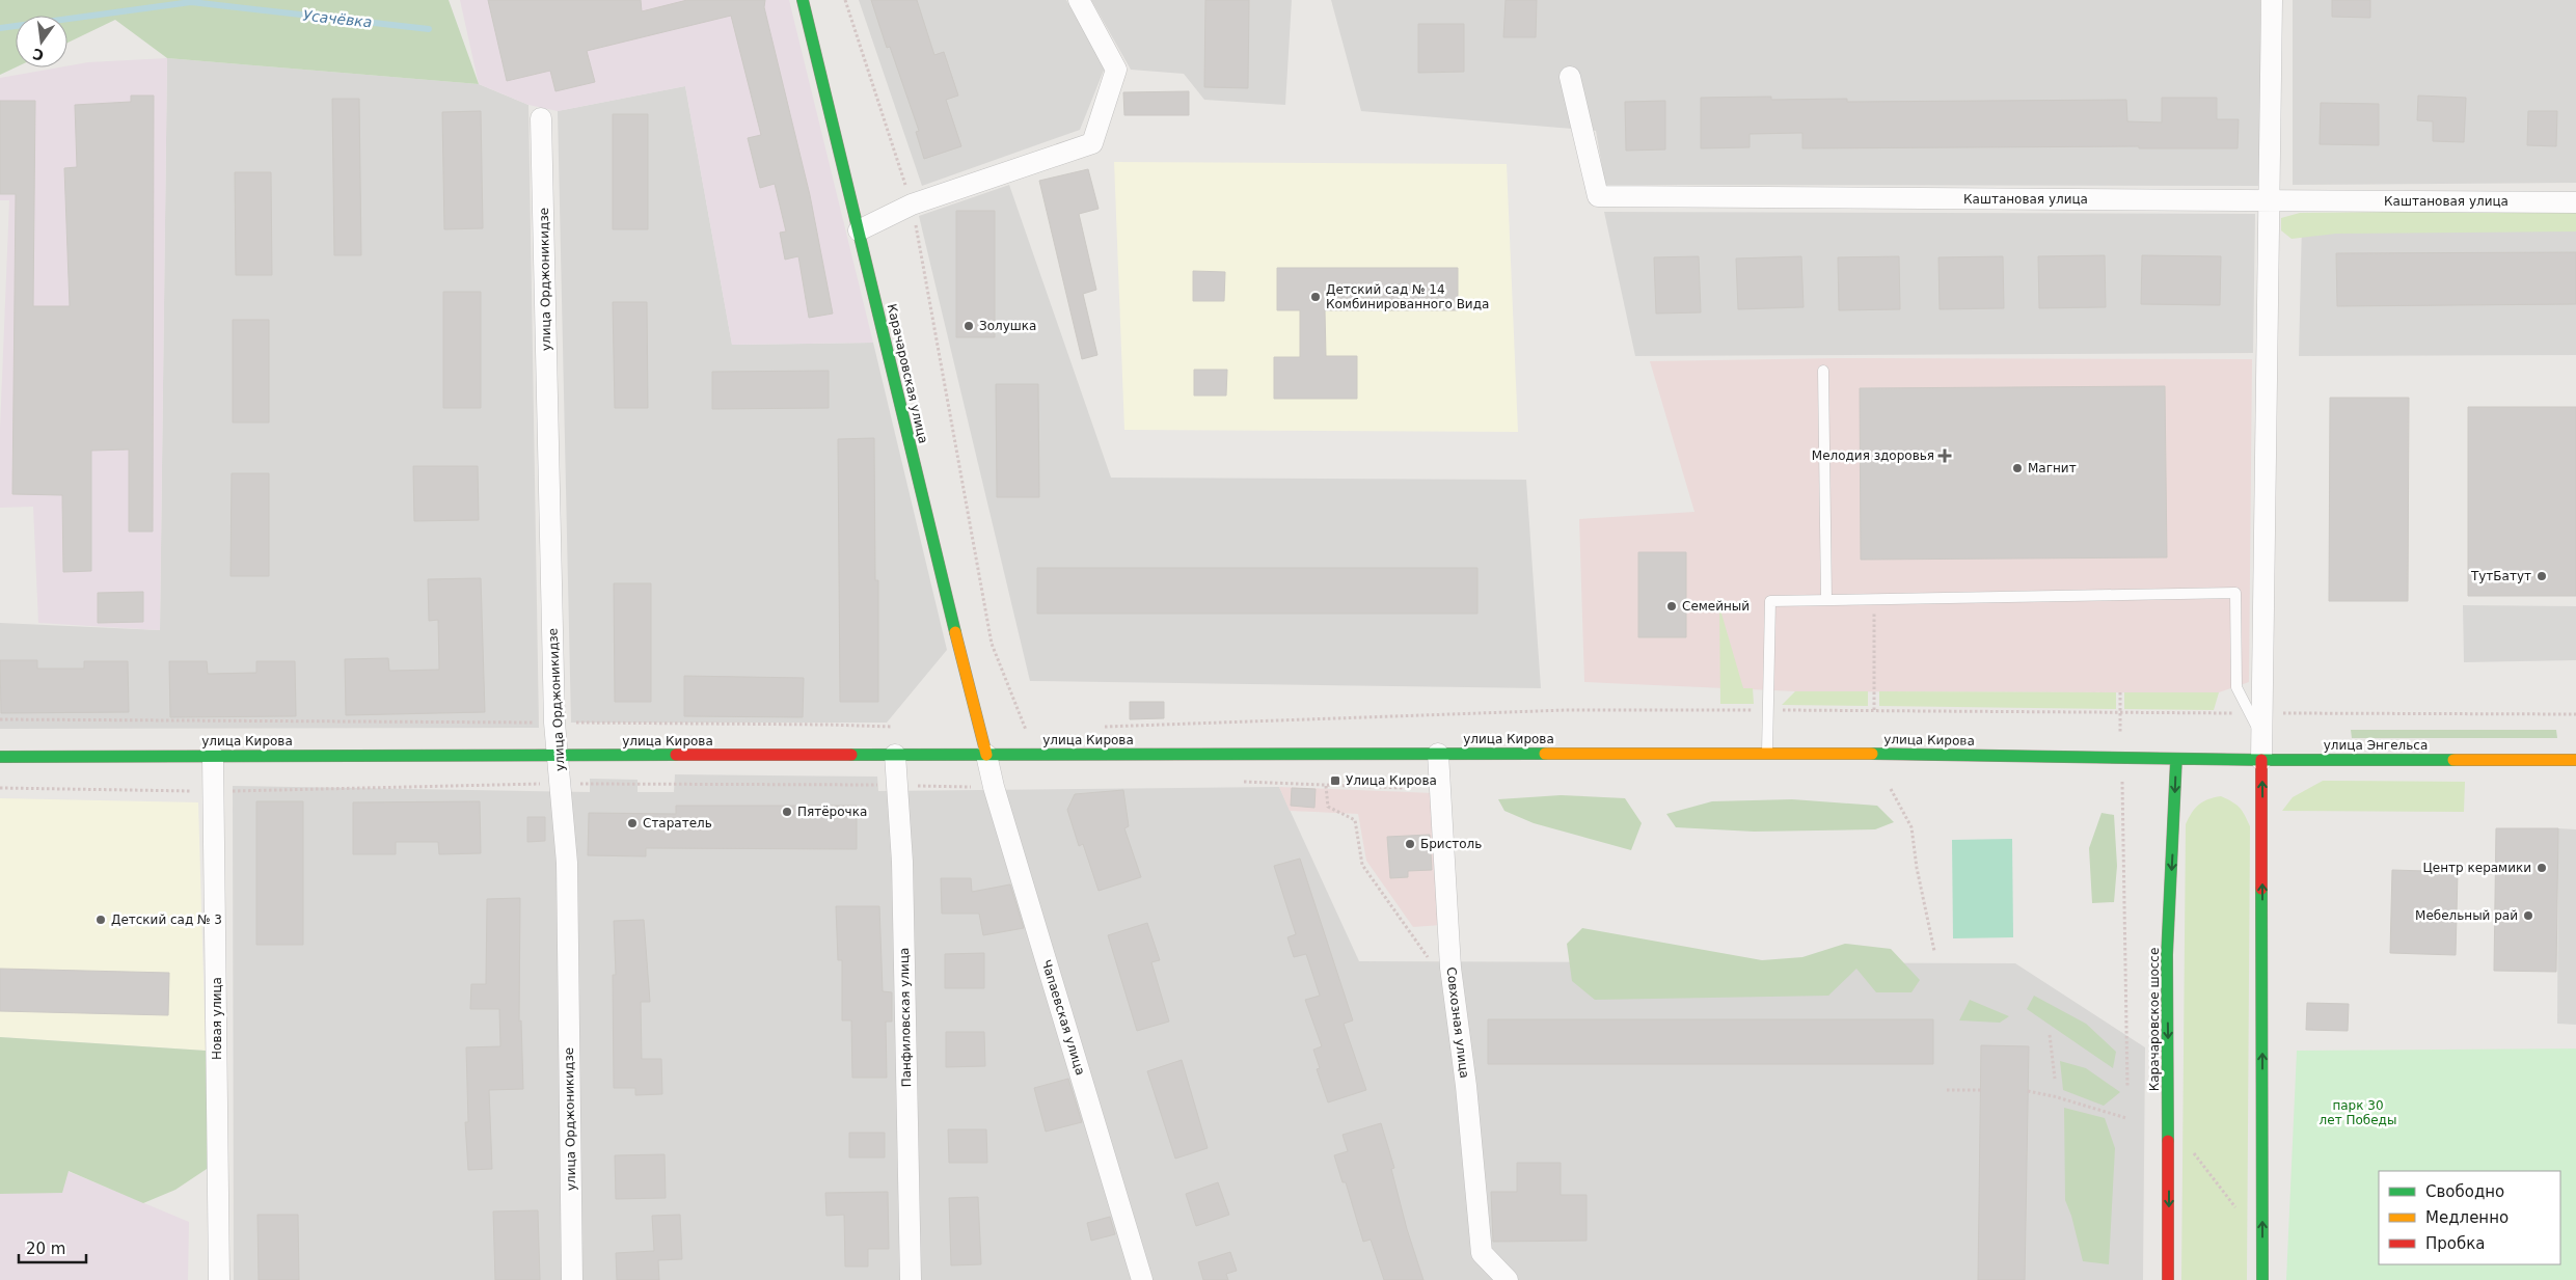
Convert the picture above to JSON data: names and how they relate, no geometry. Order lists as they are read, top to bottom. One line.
{"streets":{"street":["Каштановая улица","улица Орджоникидзе","Карачаровская улица","улица Кирова","улица Энгельса","Панфиловская улица","Чапаевская улица","Новая улица","Карачаровское шоссе","Совхозная улица"]},"crossings":[["улица Орджоникидзе","улица Кирова"],["Карачаровская улица","улица Кирова"],["Карачаровская улица","Чапаевская улица"],["улица Кирова","улица Энгельса"],["улица Кирова","Панфиловская улица"],["улица Кирова","Чапаевская улица"],["улица Кирова","Новая улица"],["улица Кирова","Карачаровское шоссе"],["улица Кирова","Совхозная улица"],["улица Энгельса","Карачаровское шоссе"]],"water":["Усачёвка"],"parks":["парк 30 лет Победы"],"places":{"other":["Детский сад № 14 Комбинированного Вида","Золушка","Магнит","ТутБатут","Семейный","Пятёрочка","Старатель","Бристоль","Центр керамики","Мебельный рай","Детский сад № 3"],"health":["Мелодия здоровья"],"transit":["Улица Кирова"]},"legend":["Свободно","Медленно","Пробка"],"scale_bar":"20 m","north":"bottom"}
